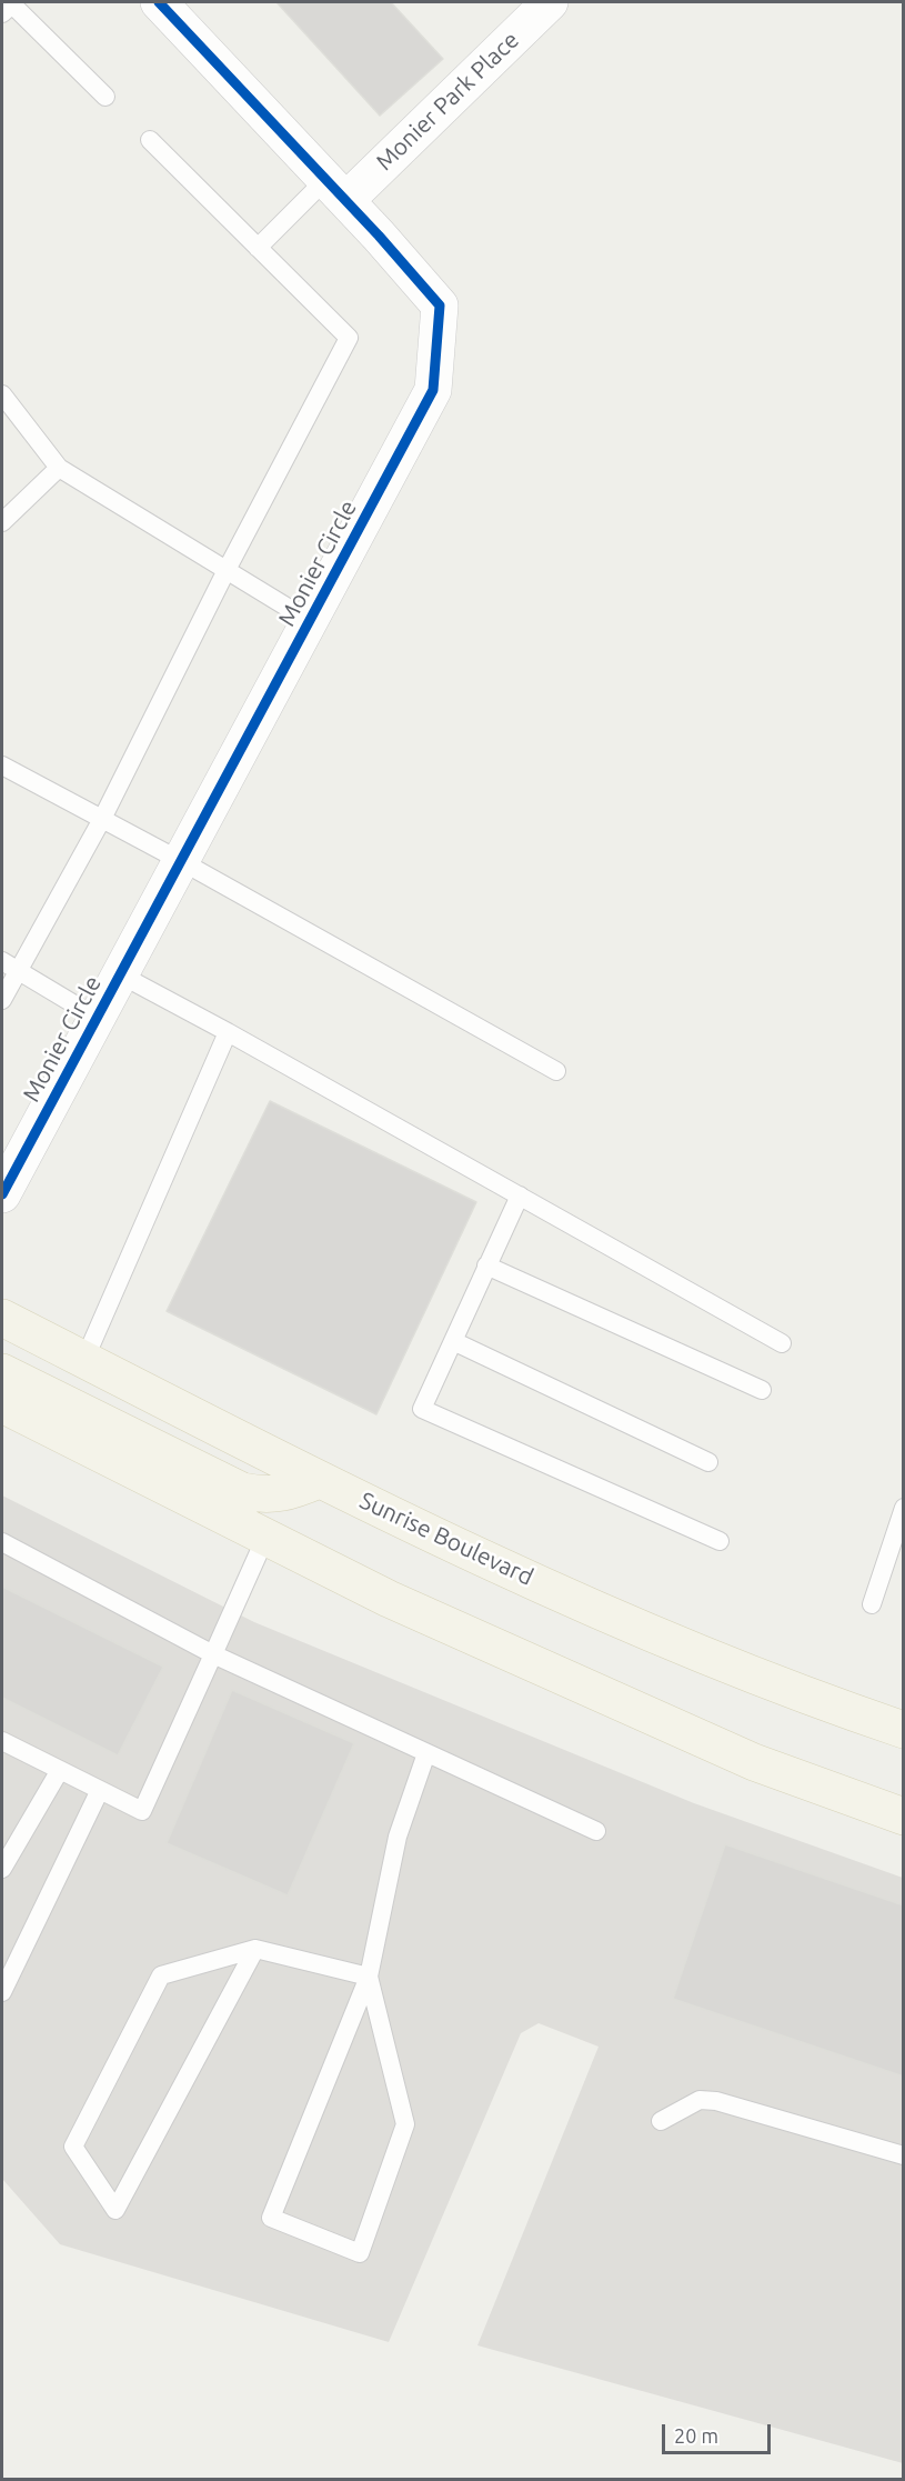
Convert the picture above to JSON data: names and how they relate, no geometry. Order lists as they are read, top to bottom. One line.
{"streets":{"main road":["Sunrise Boulevard"],"street":["Monier Park Place","Monier Circle"]},"crossings":[["Monier Park Place","Monier Circle"]],"scale_bar":"20 m"}
